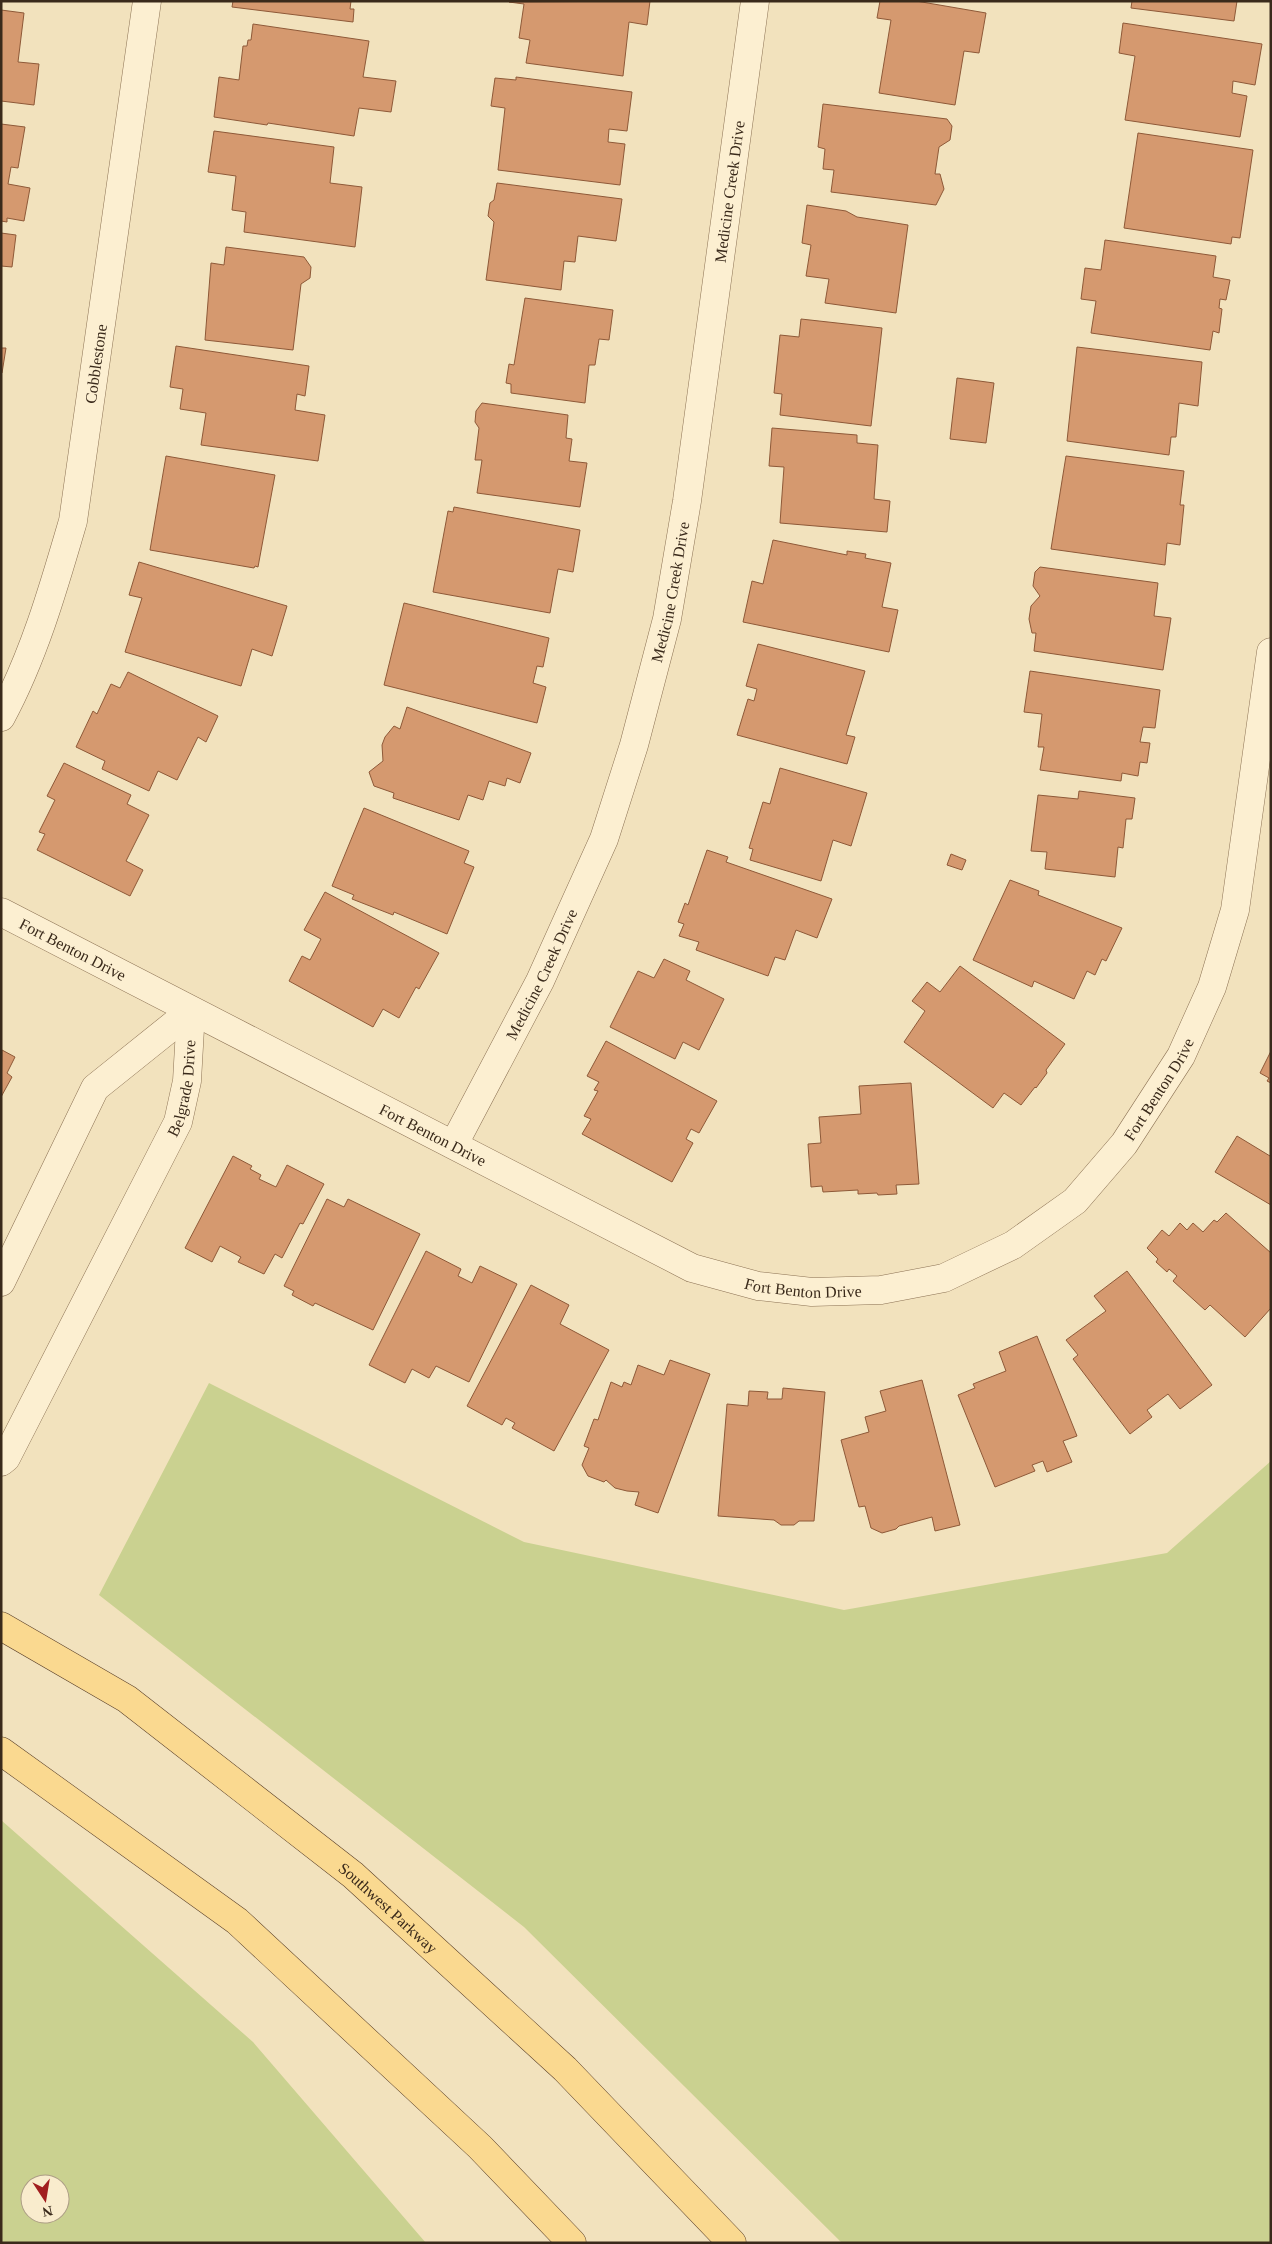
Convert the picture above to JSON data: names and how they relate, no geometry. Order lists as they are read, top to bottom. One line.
{"streets":{"main road":["Southwest Parkway"],"street":["Medicine Creek Drive","Cobblestone","Fort Benton Drive","Belgrade Drive"]},"crossings":[["Medicine Creek Drive","Fort Benton Drive"],["Fort Benton Drive","Belgrade Drive"]],"north":"bottom"}
